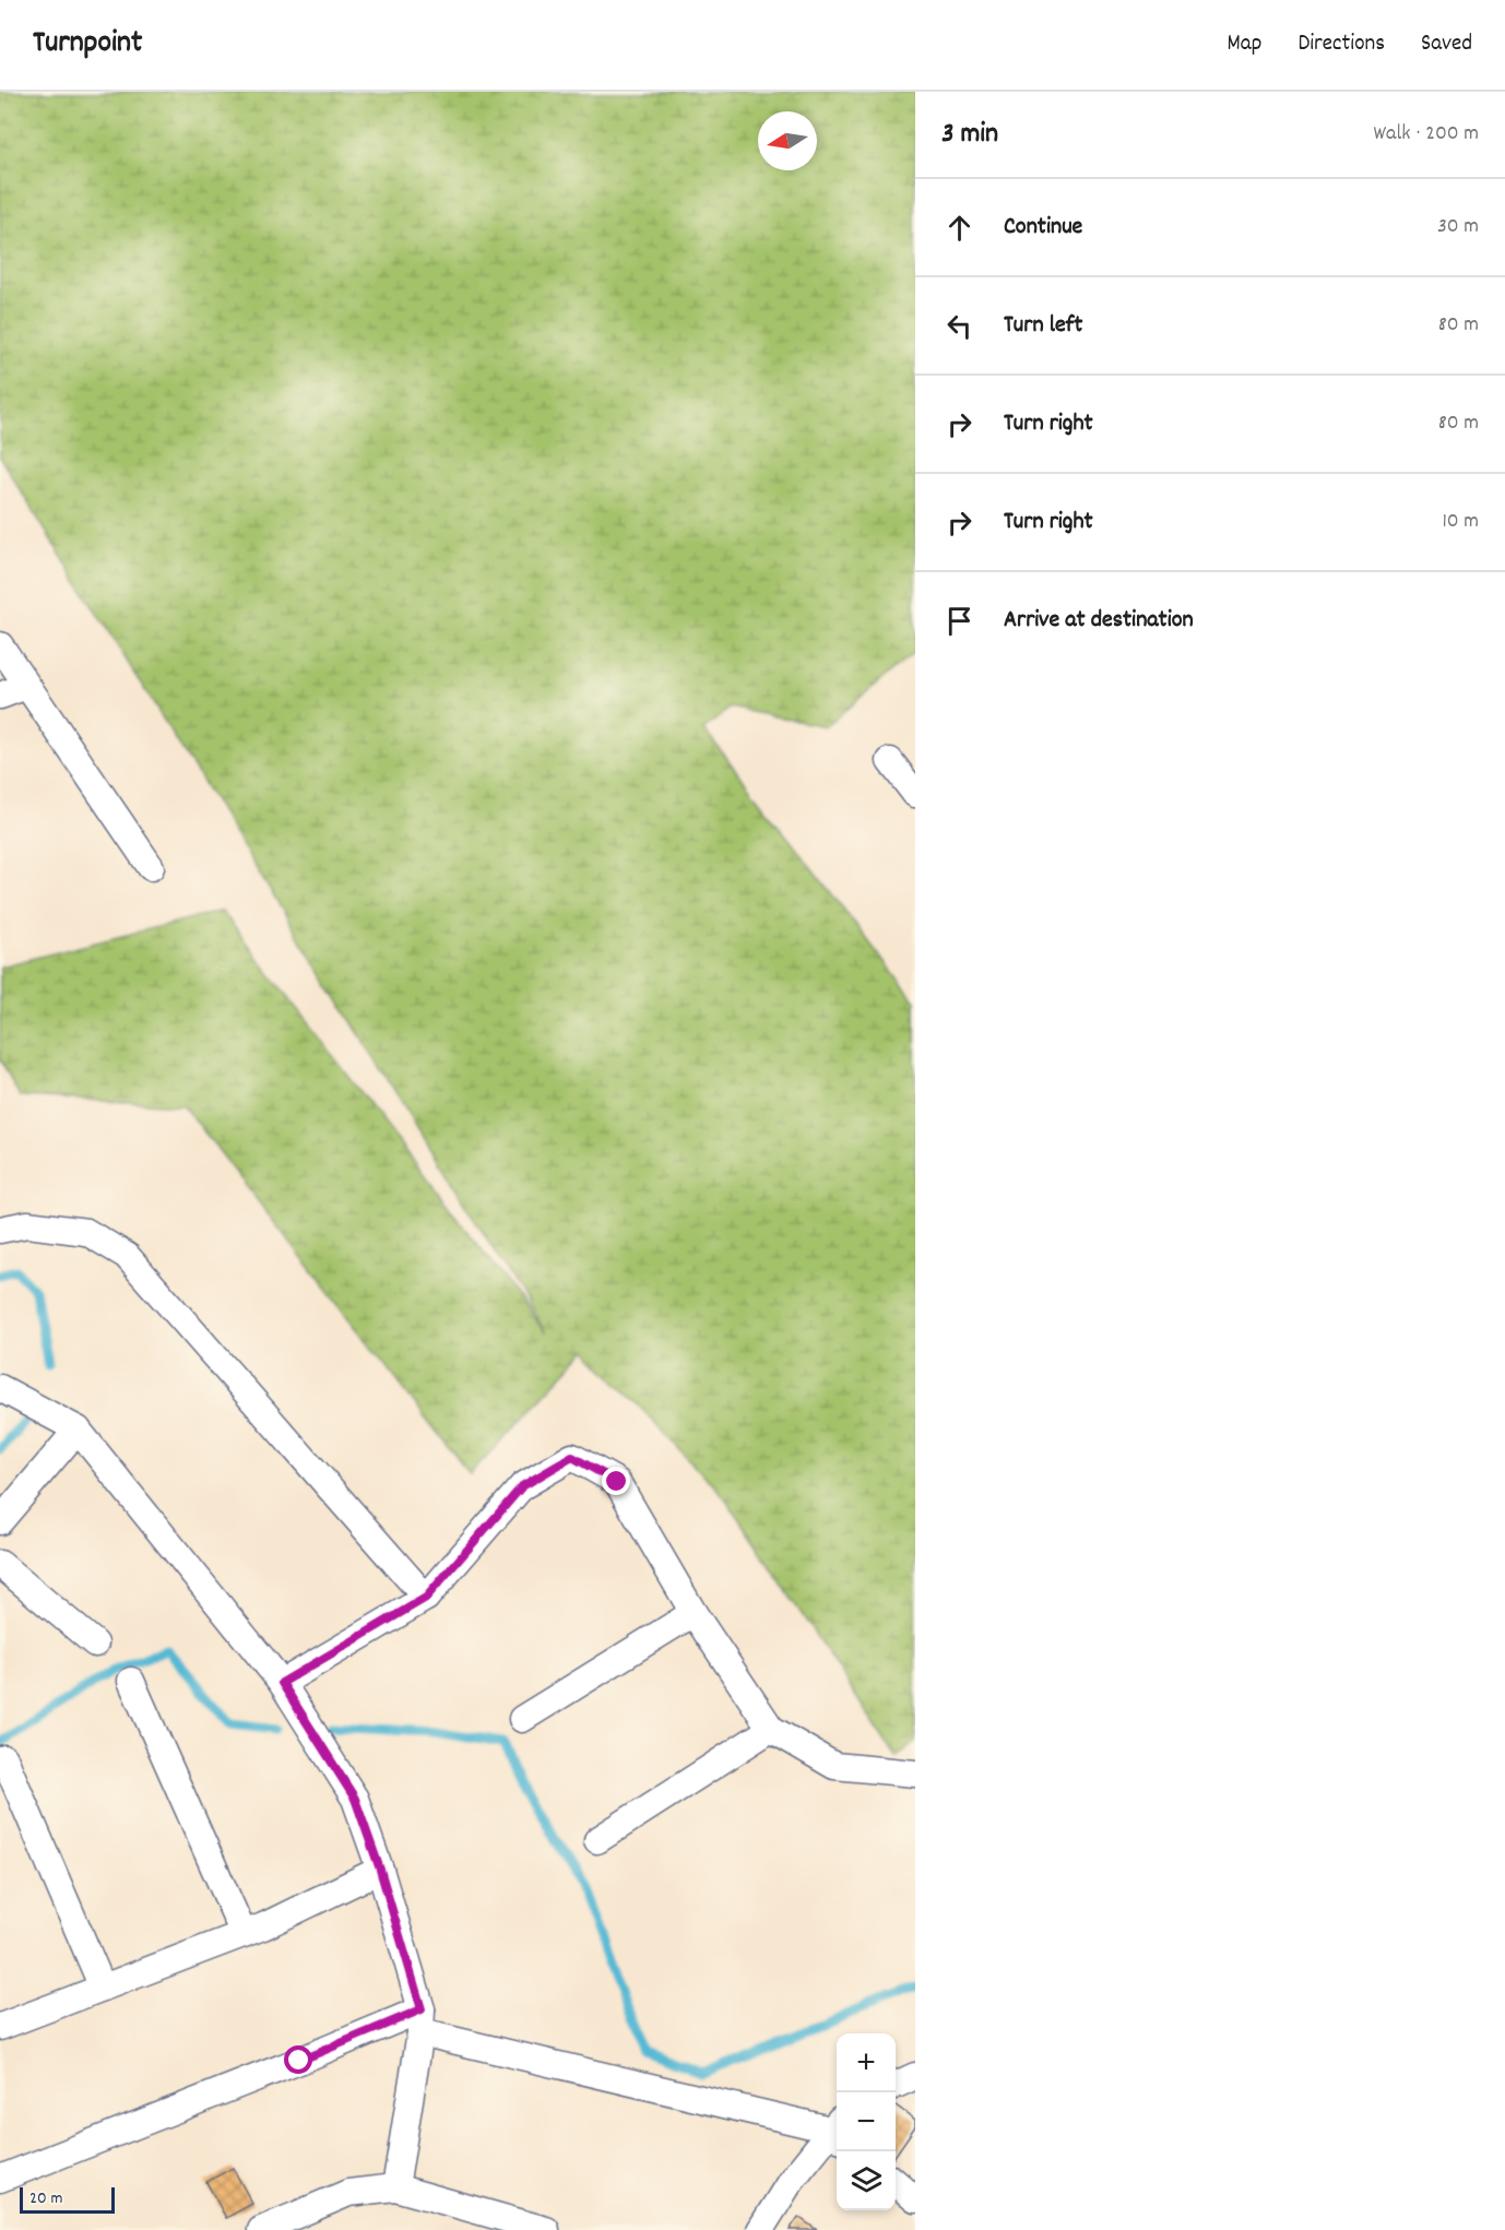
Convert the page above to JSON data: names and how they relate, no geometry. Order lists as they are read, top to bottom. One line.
{"scale_bar":"20 m","north":"left","page":{"header":"Turnpoint","nav":["Map","Directions","Saved"],"heading":["3 min","Walk · 200 m"],"list":[["Continue","30 m"],["Turn left","80 m"],["Turn right","80 m"],["Turn right","10 m"],"Arrive at destination"],"map_buttons":["+","−"],"scale":"20 m"}}
